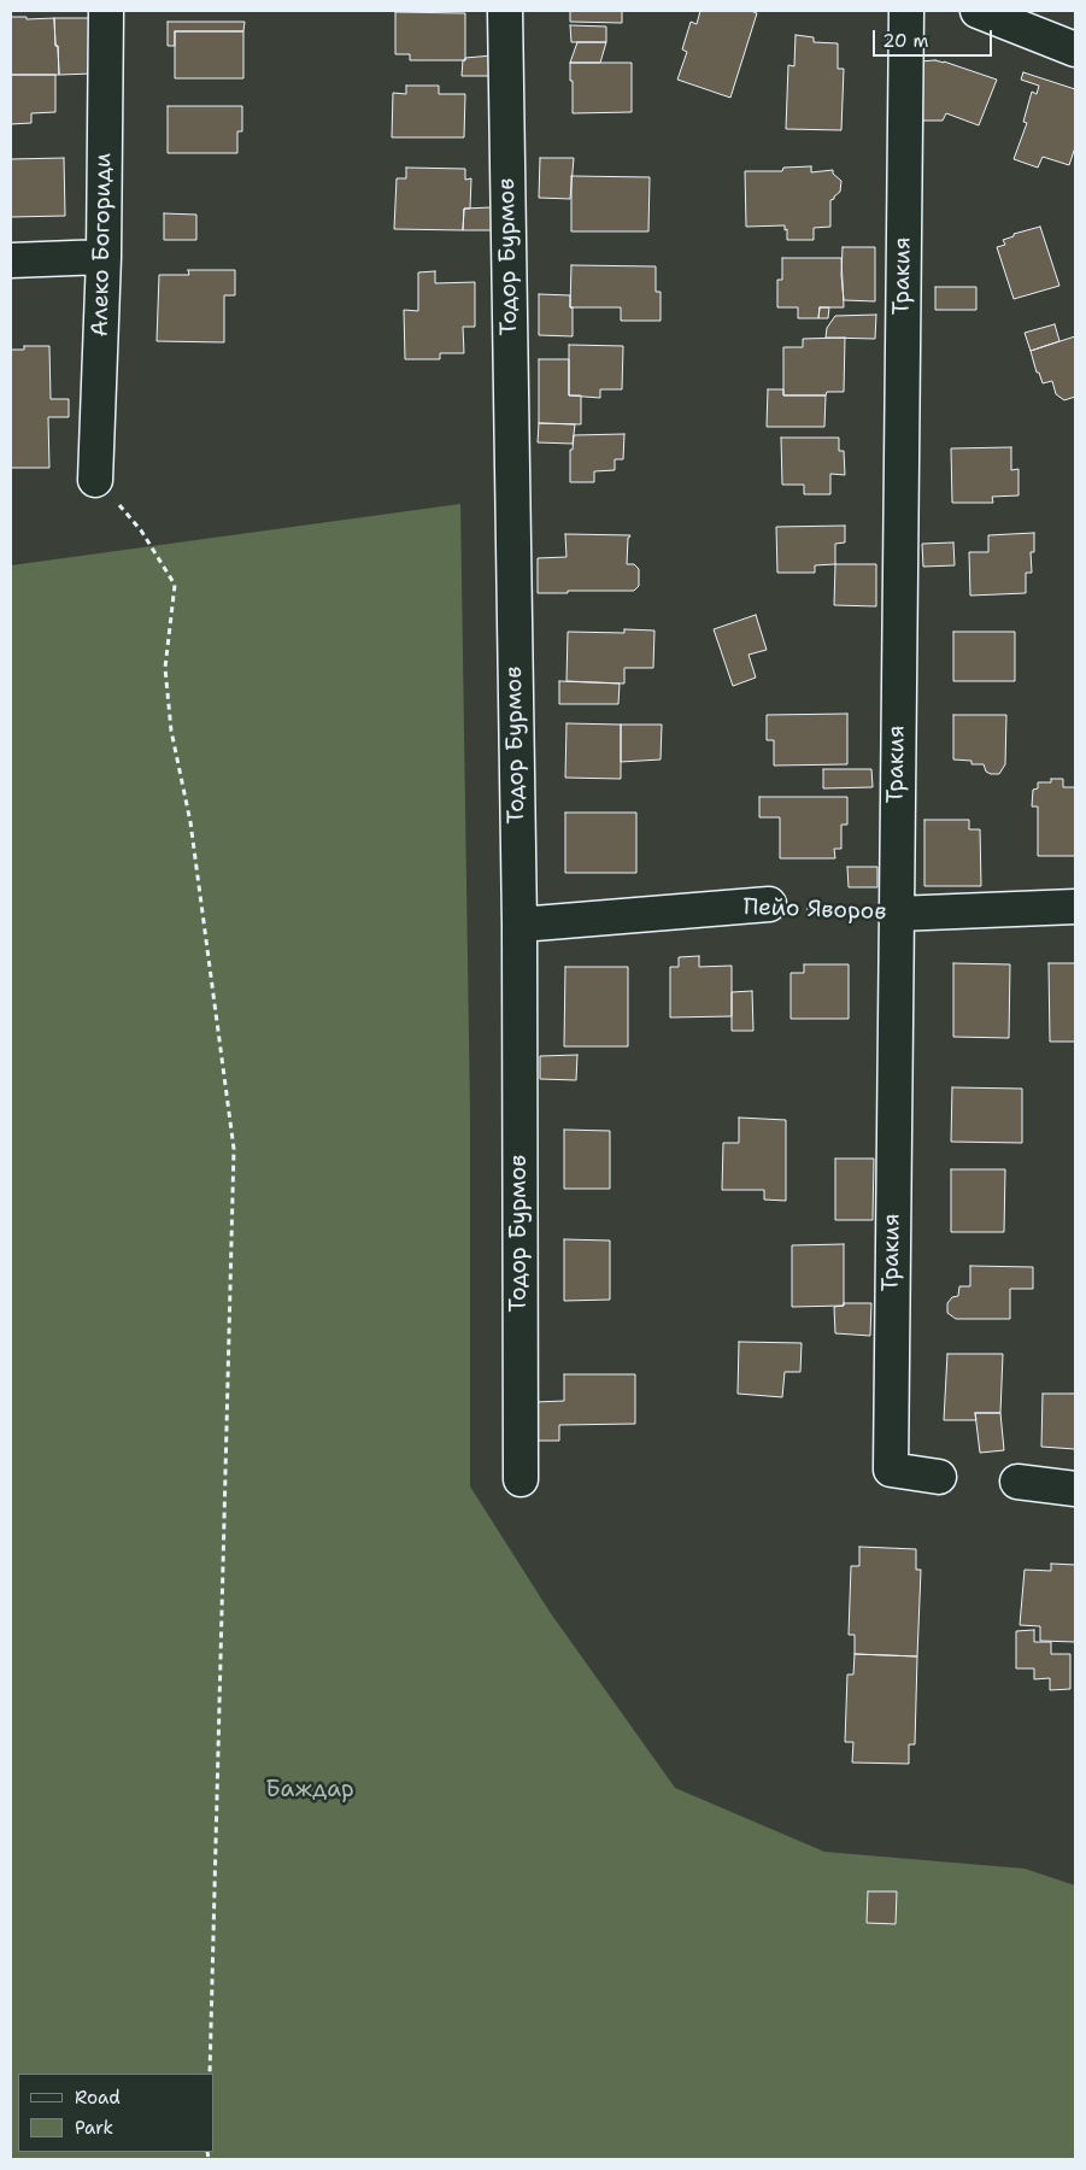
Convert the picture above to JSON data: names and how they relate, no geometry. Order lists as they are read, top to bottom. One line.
{"streets":{"street":["Алеко Богориди","Тодор Бурмов","Тракия","Пейо Яворов"]},"crossings":[["Тодор Бурмов","Пейо Яворов"],["Тракия","Пейо Яворов"]],"parks":["Баждар"],"legend":["Road","Park"],"scale_bar":"20 m"}
